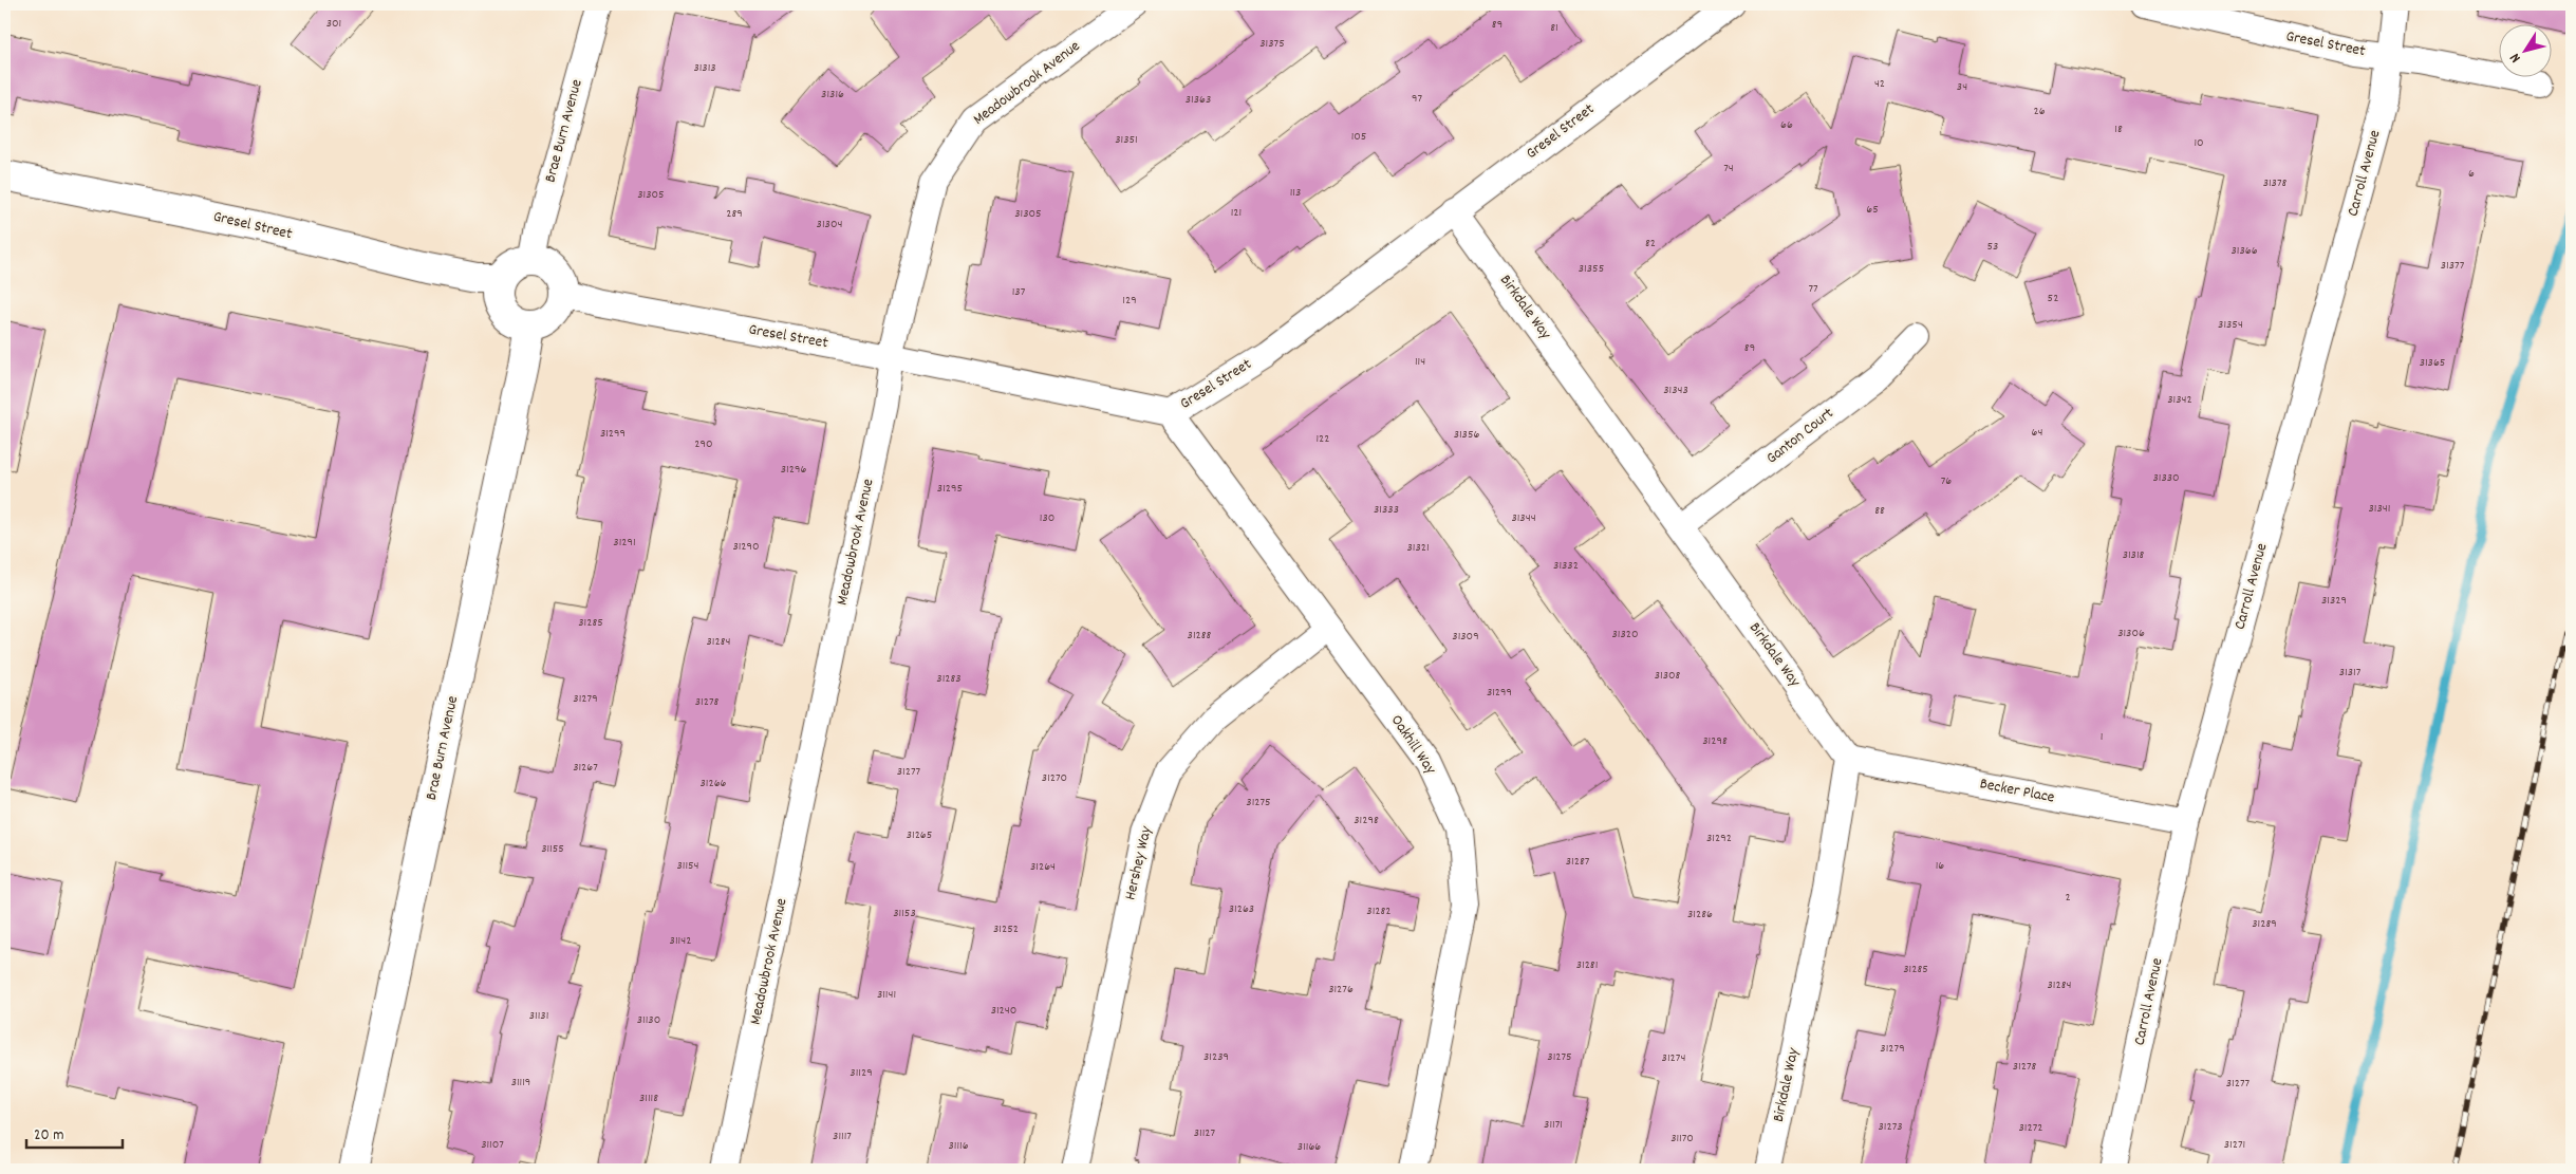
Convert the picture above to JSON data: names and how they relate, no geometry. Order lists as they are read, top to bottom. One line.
{"streets":{"street":["Gresel Street","Meadowbrook Avenue","Brae Burn Avenue","Carroll Avenue","Birkdale Way","Ganton Court","Oakhill Way","Becker Place","Hershey Way"]},"crossings":[["Gresel Street","Meadowbrook Avenue"],["Gresel Street","Brae Burn Avenue"],["Gresel Street","Carroll Avenue"],["Gresel Street","Birkdale Way"],["Gresel Street","Oakhill Way"],["Carroll Avenue","Becker Place"],["Birkdale Way","Ganton Court"],["Birkdale Way","Becker Place"],["Oakhill Way","Hershey Way"]],"house_numbers":["301","89","81","31375","31313","42","34","31316","97","31363","26","66","18","105","31351","10","74","6","31378","113","31305","65","121","289","31305","31304","82","53","31366","31377","31355","77","137","52","129","31354","89","114","31365","31343","31342","64","31299","31356","122","290","31296","31330","76","31295","31341","31333","88","130","31344","31291","31290","31321","31318","31332","31329","31285","31306","31320","31288","31309","31284","31317","31308","31283","31299","31279","31278","1","31298","31267","31277","31270","31266","31275","31298","31265","31292","31155","31287","31154","16","31264","2","31263","31282","31153","31286","31289","31252","31142","31281","31285","31284","31276","31141","31240","31131","31130","31279","31239","31275","31274","31278","31129","31119","31277","31118","31171","31273","31272","31127","31117","31170","31107","31271","31116","31166"],"scale_bar":"20 m","north":"bottom left"}
